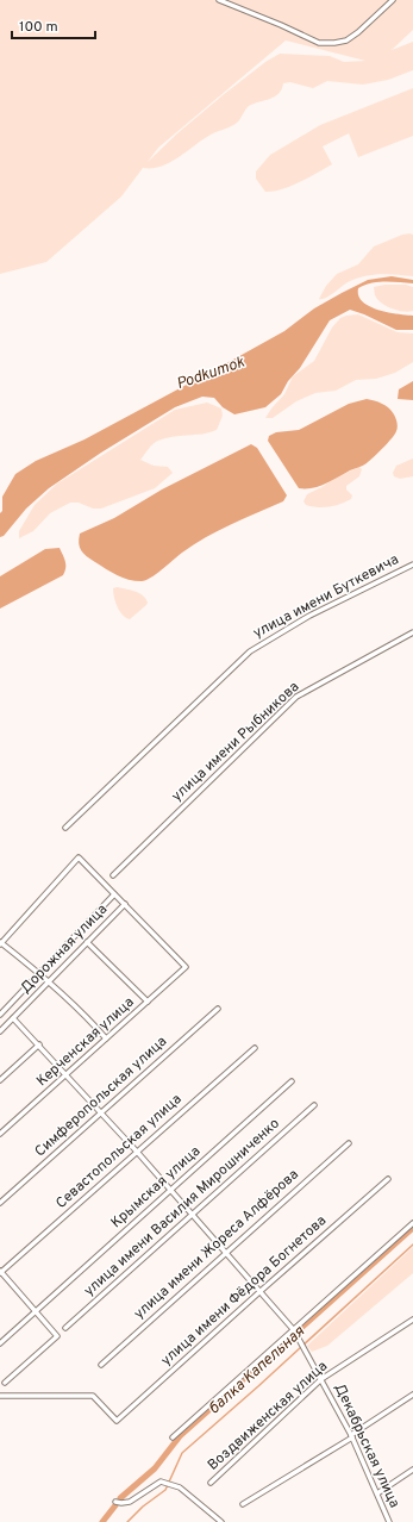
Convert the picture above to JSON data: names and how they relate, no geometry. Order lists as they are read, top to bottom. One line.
{"streets":{"street":["улица имени Буткевича","улица имени Рыбникова","Дорожная улица","Керченская улица","Симферопольская улица","Севастопольская улица","Крымская улица","улица имени Василия Мирошниченко","улица имени Жореса Алфёрова","улица имени Фёдора Богнетова","Воздвиженская улица","Декабрьская улица"]},"crossings":[["Дорожная улица","Керченская улица"],["Воздвиженская улица","Декабрьская улица"]],"water":["Podkumok","балка Капельная"],"scale_bar":"100 m"}
